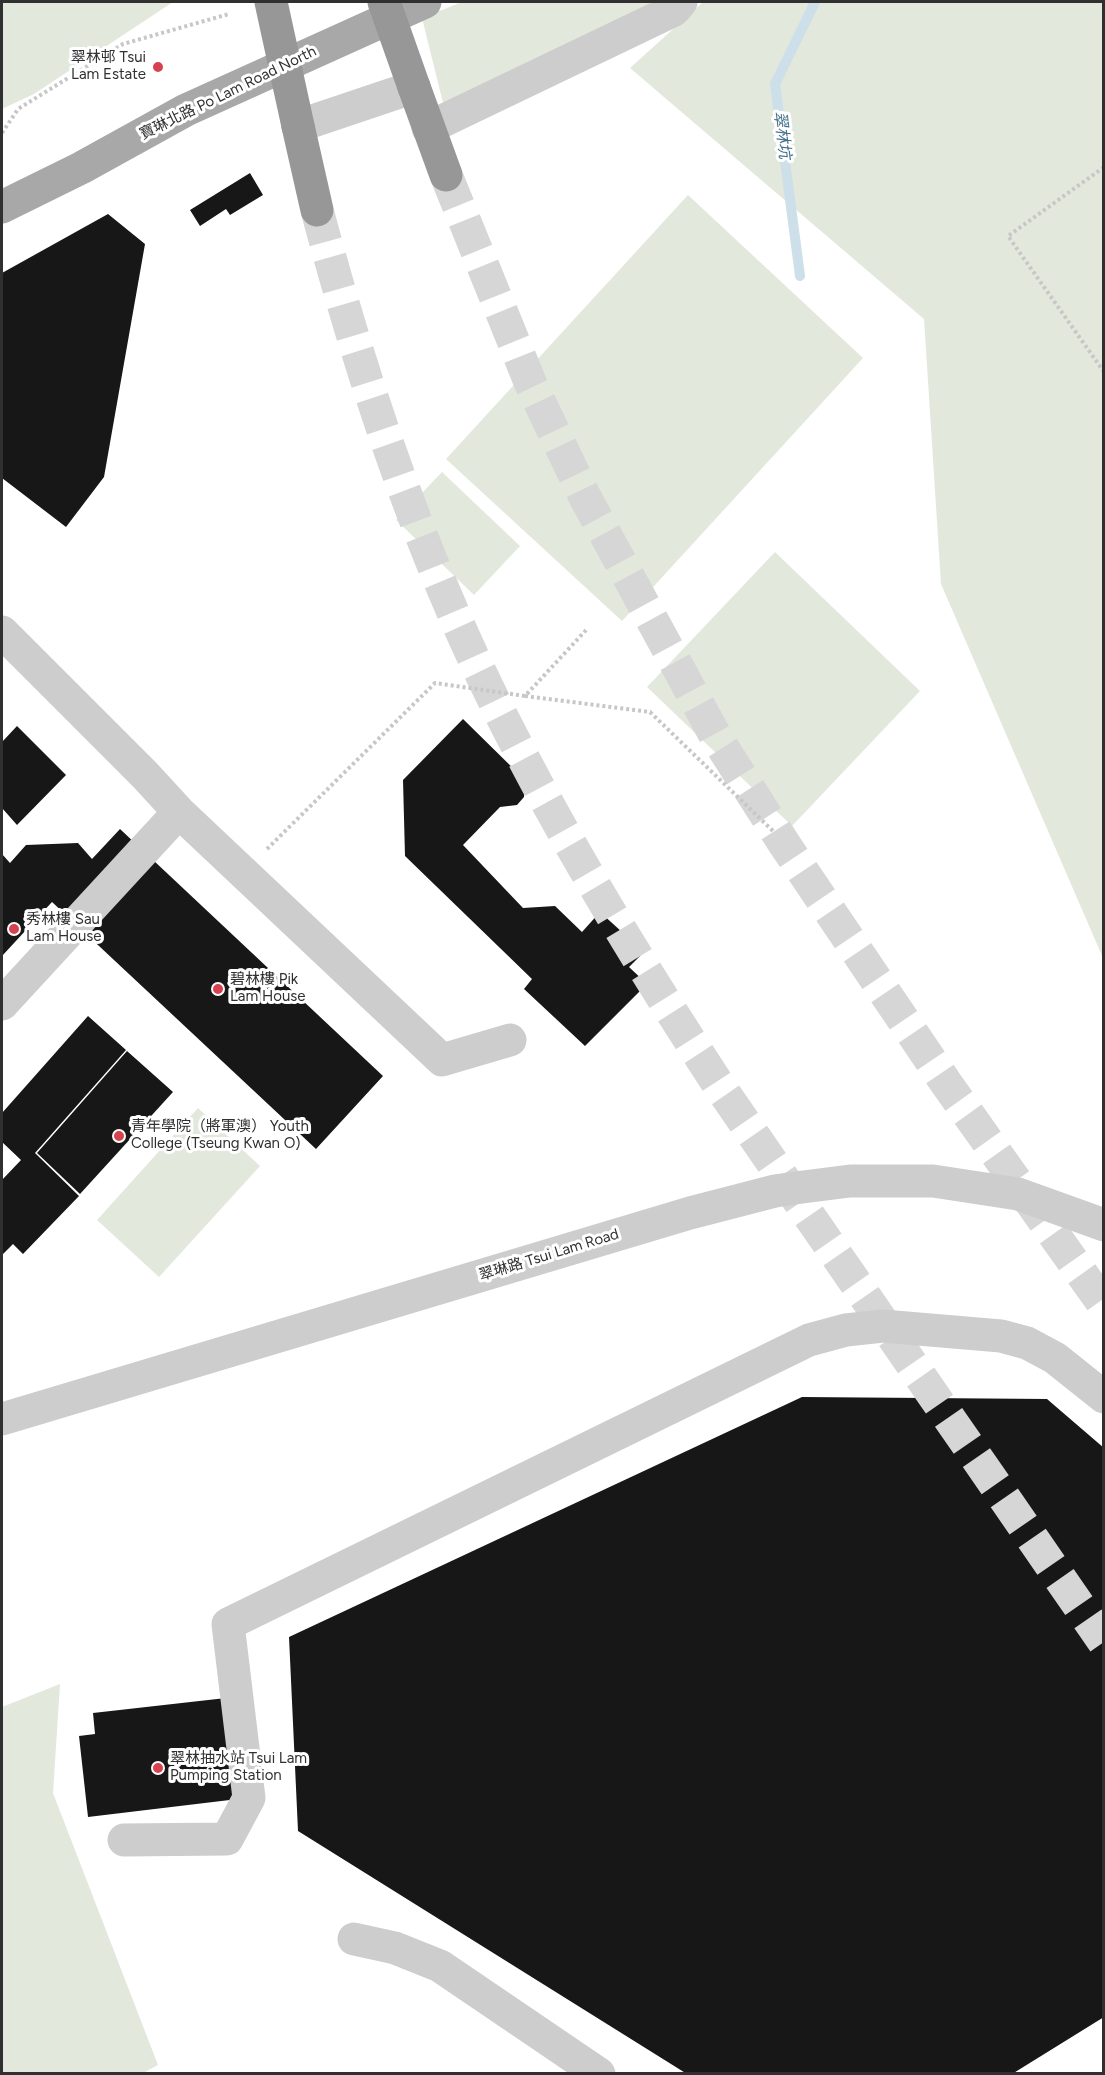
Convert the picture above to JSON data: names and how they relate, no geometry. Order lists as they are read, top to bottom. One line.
{"streets":{"main road":["寶琳北路 Po Lam Road North"],"street":["翠琳路 Tsui Lam Road"]},"water":["翠林坑"],"places":["翠林邨 Tsui Lam Estate","秀林樓 Sau Lam House","碧林樓 Pik Lam House","青年學院（將軍澳） Youth College (Tseung Kwan O)","翠林抽水站 Tsui Lam Pumping Station"]}
